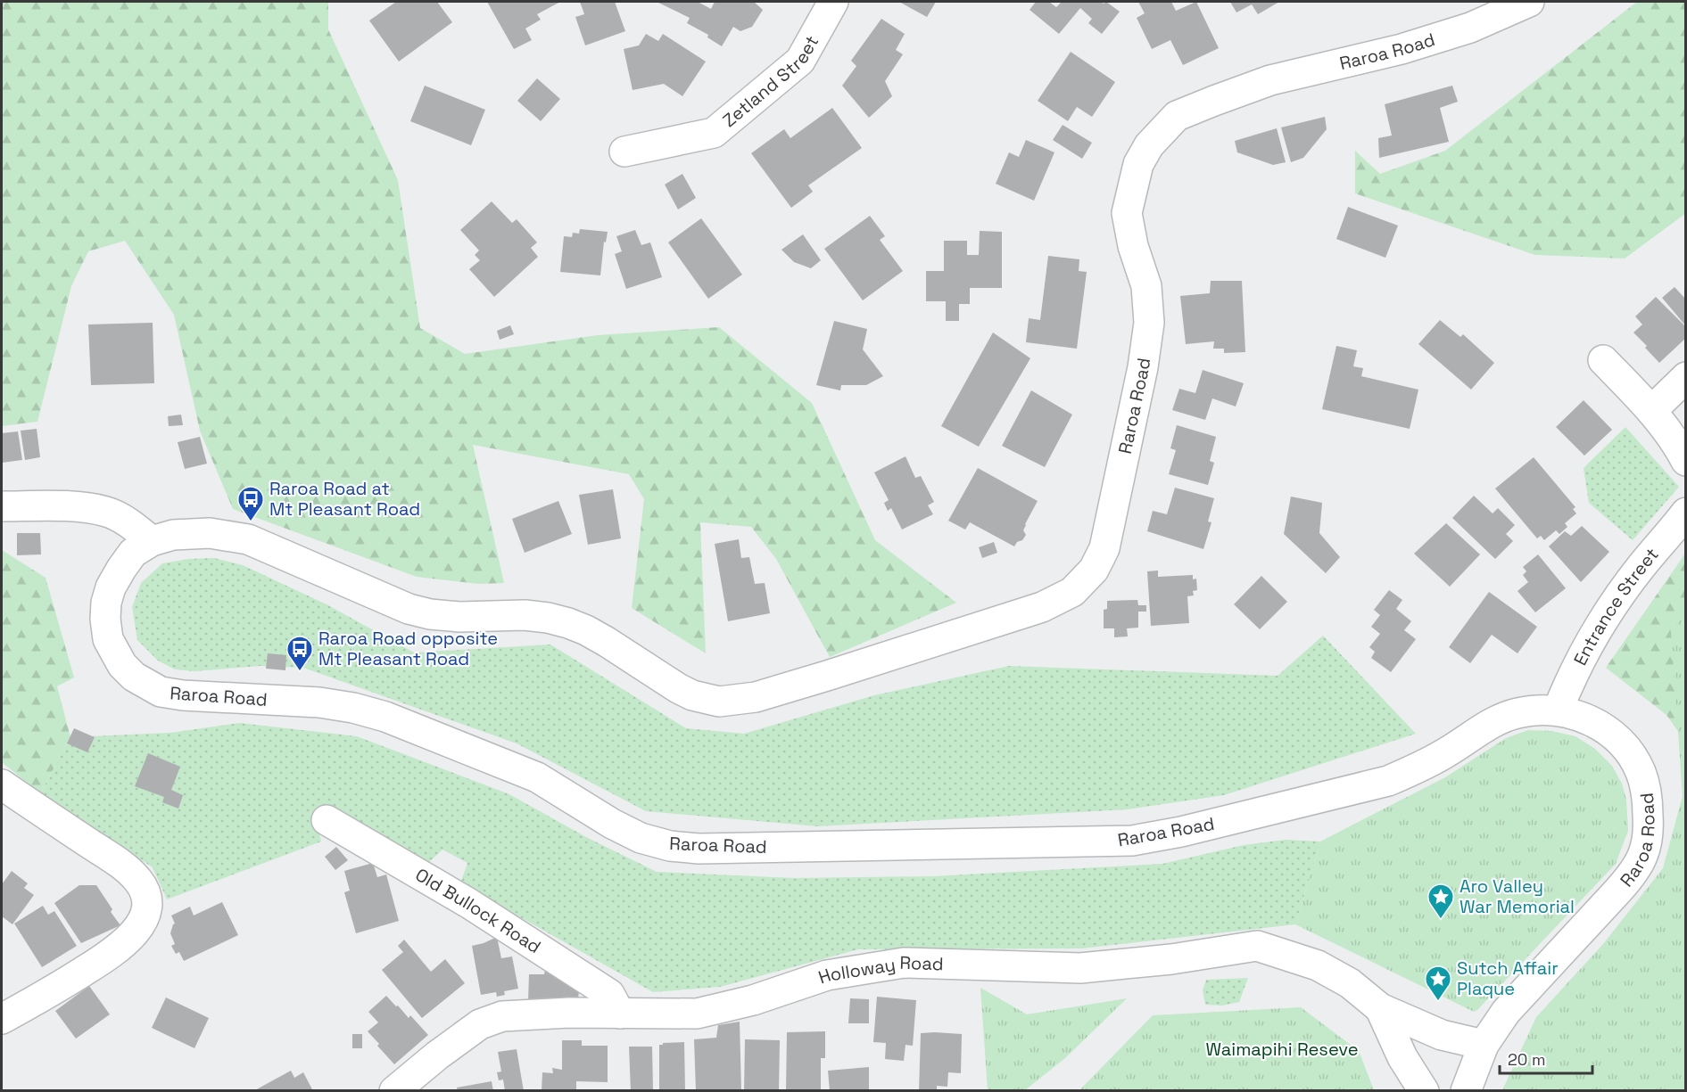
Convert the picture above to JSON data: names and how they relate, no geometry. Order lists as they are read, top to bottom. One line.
{"streets":{"main road":["Raroa Road","Zetland Street","Entrance Street","Old Bullock Road","Holloway Road"]},"crossings":[["Raroa Road","Entrance Street"],["Raroa Road","Holloway Road"],["Old Bullock Road","Holloway Road"]],"parks":["Waimapihi Reseve"],"places":{"bus stop":["Raroa Road at Mt Pleasant Road","Raroa Road opposite Mt Pleasant Road"],"place":["Aro Valley War Memorial","Sutch Affair Plaque"]},"scale_bar":"20 m"}
